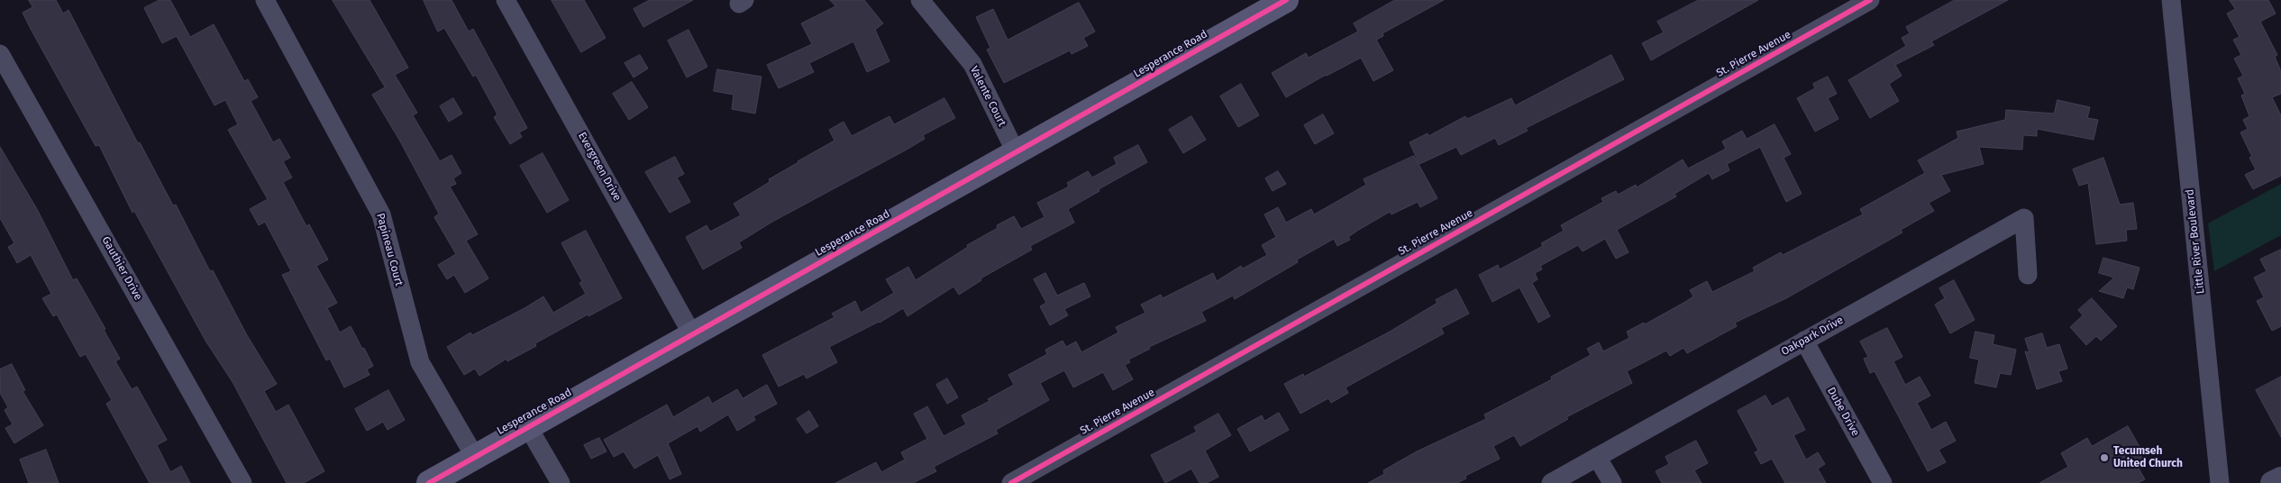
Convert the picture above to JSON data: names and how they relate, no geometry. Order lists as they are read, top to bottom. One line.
{"streets":{"main road":["Lesperance Road"],"street":["St. Pierre Avenue","Valente Court","Evergreen Drive","Little River Boulevard","Papineau Court","Gauthier Drive","Oakpark Drive","Dube Drive"]},"crossings":[["Lesperance Road","Valente Court"],["Lesperance Road","Evergreen Drive"],["Lesperance Road","Papineau Court"],["Oakpark Drive","Dube Drive"]],"places":["Tecumseh United Church"]}
